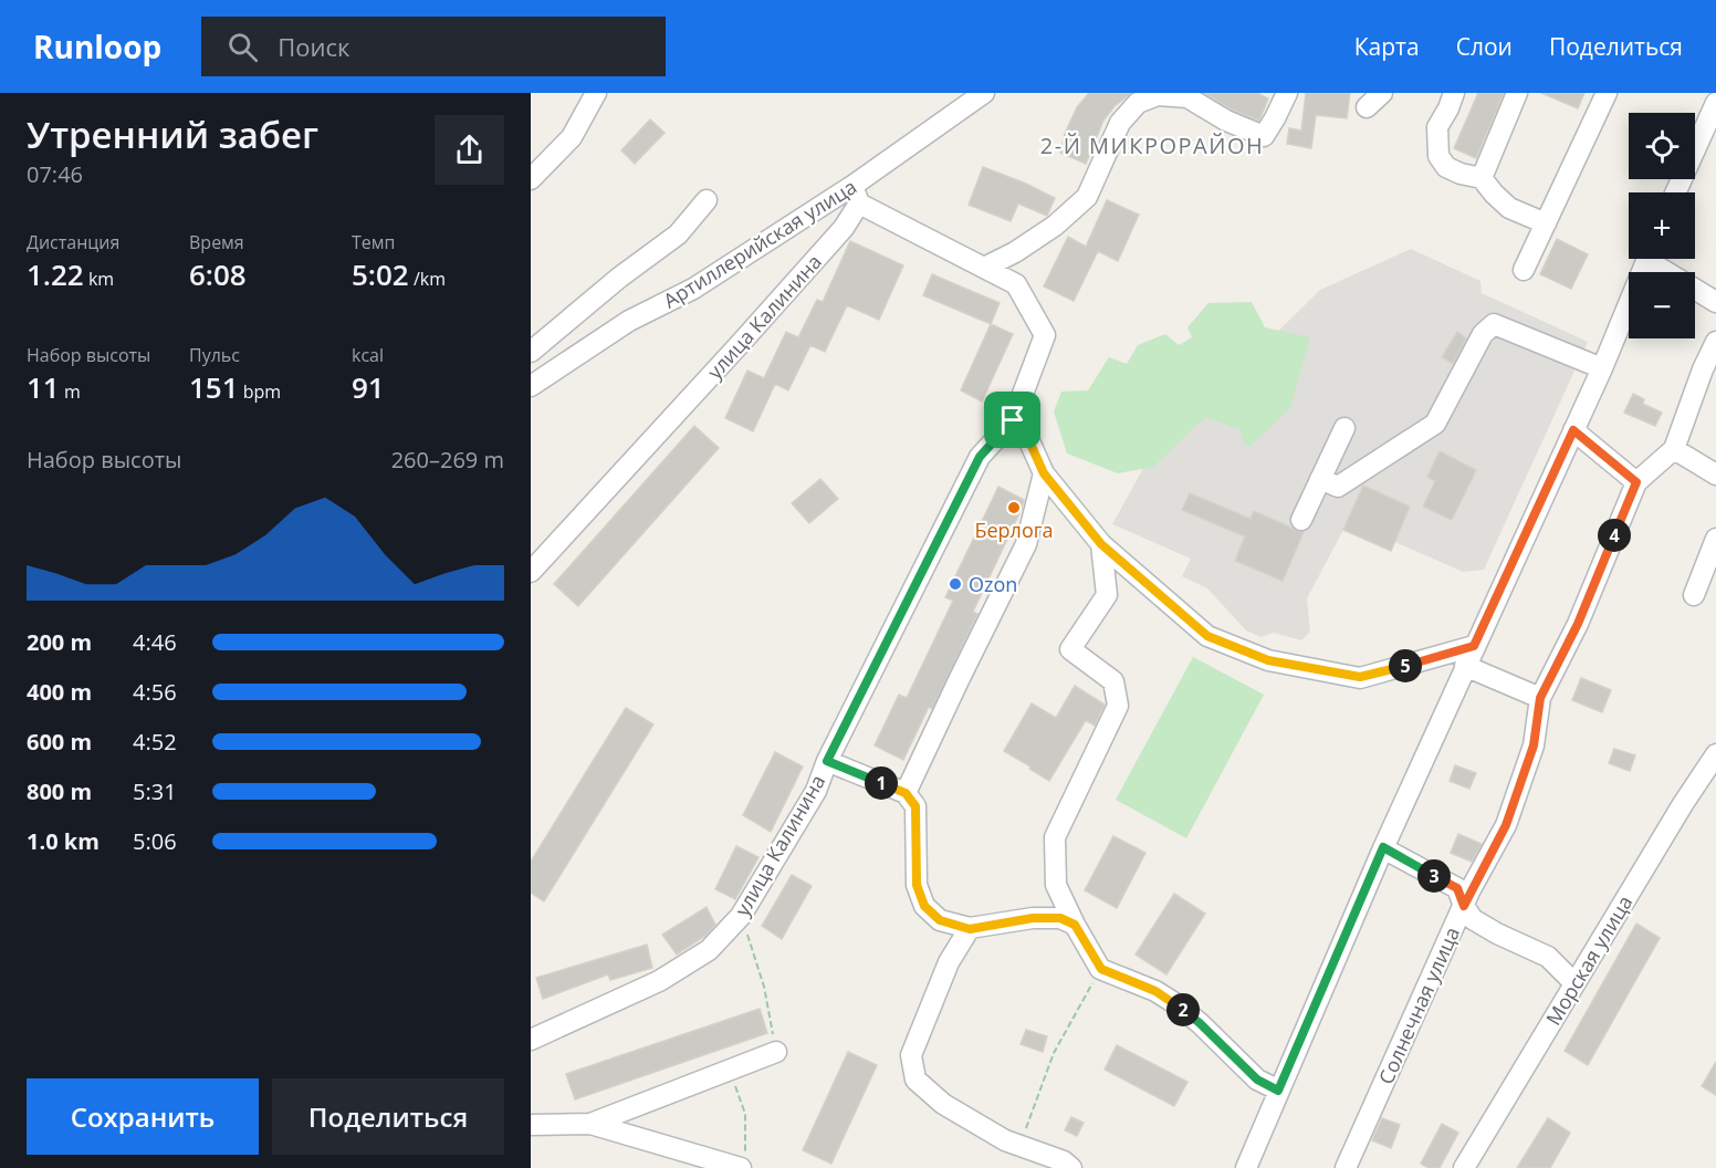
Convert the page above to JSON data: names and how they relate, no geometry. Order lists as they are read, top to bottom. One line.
{"streets":{"street":["Артиллерийская улица","улица Калинина","Морская улица","Солнечная улица"]},"crossings":[["Артиллерийская улица","улица Калинина"]],"districts":["2-Й МИКРОРАЙОН"],"places":["Берлога","Ozon"],"page":{"header":"Runloop","search":"Поиск","nav":["Карта","Слои","Поделиться"],"heading":["Утренний забег","07:46"],"map_buttons":["+","−"],"stats":[["Дистанция","1.22 km"],["Время","6:08"],["Темп","5:02 /km"],["Набор высоты","11 m"],["Пульс","151 bpm"],["kcal","91"]],"chart":["Набор высоты","260–269 m"],"pins":["4","5","1","3","2"],"list":[{"name":"200 m","note":"4:46"},{"name":"400 m","note":"4:56"},{"name":"600 m","note":"4:52"},{"name":"800 m","note":"5:31"},{"name":"1.0 km","note":"5:06"}],"buttons":["Сохранить","Поделиться"]}}
